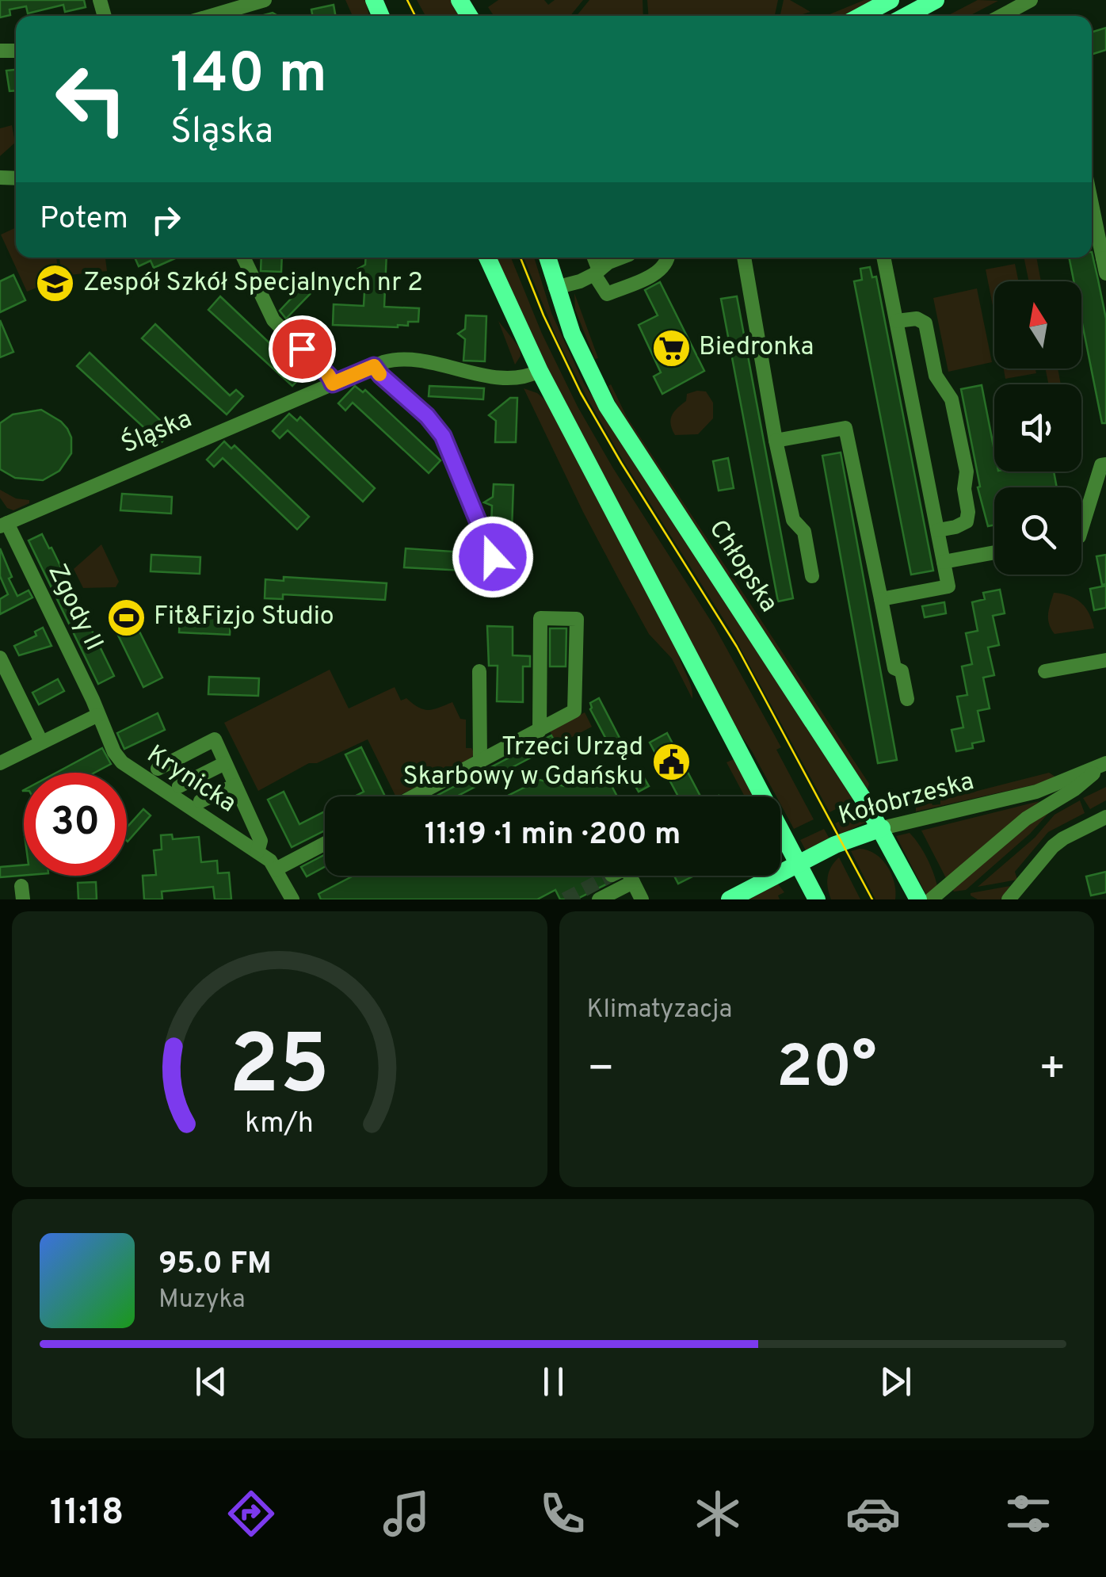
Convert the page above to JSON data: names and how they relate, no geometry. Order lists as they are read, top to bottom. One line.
{"streets":{"main road":["Chłopska","Kołobrzeska"],"street":["Śląska","Zgody II","Krynicka"]},"crossings":[["Śląska","Zgody II"],["Chłopska","Kołobrzeska"],["Zgody II","Krynicka"]],"places":{"school or university":["Zespół Szkół Specjalnych nr 2"],"supermarket":["Biedronka"],"sports":["Fit&Fizjo Studio"],"public building":["Trzeci Urząd Skarbowy w Gdańsku"]},"north":"top","page":{"turn":["140 m","Śląska"],"then":"Potem","limit":"30","trip":"11:19 · 1 min · 200 m","tile":"Klimatyzacja","heat":["−","20°","+"],"song":["95.0 FM","Muzyka"],"tabs":"11:18","gauge":["25","km/h"]}}
